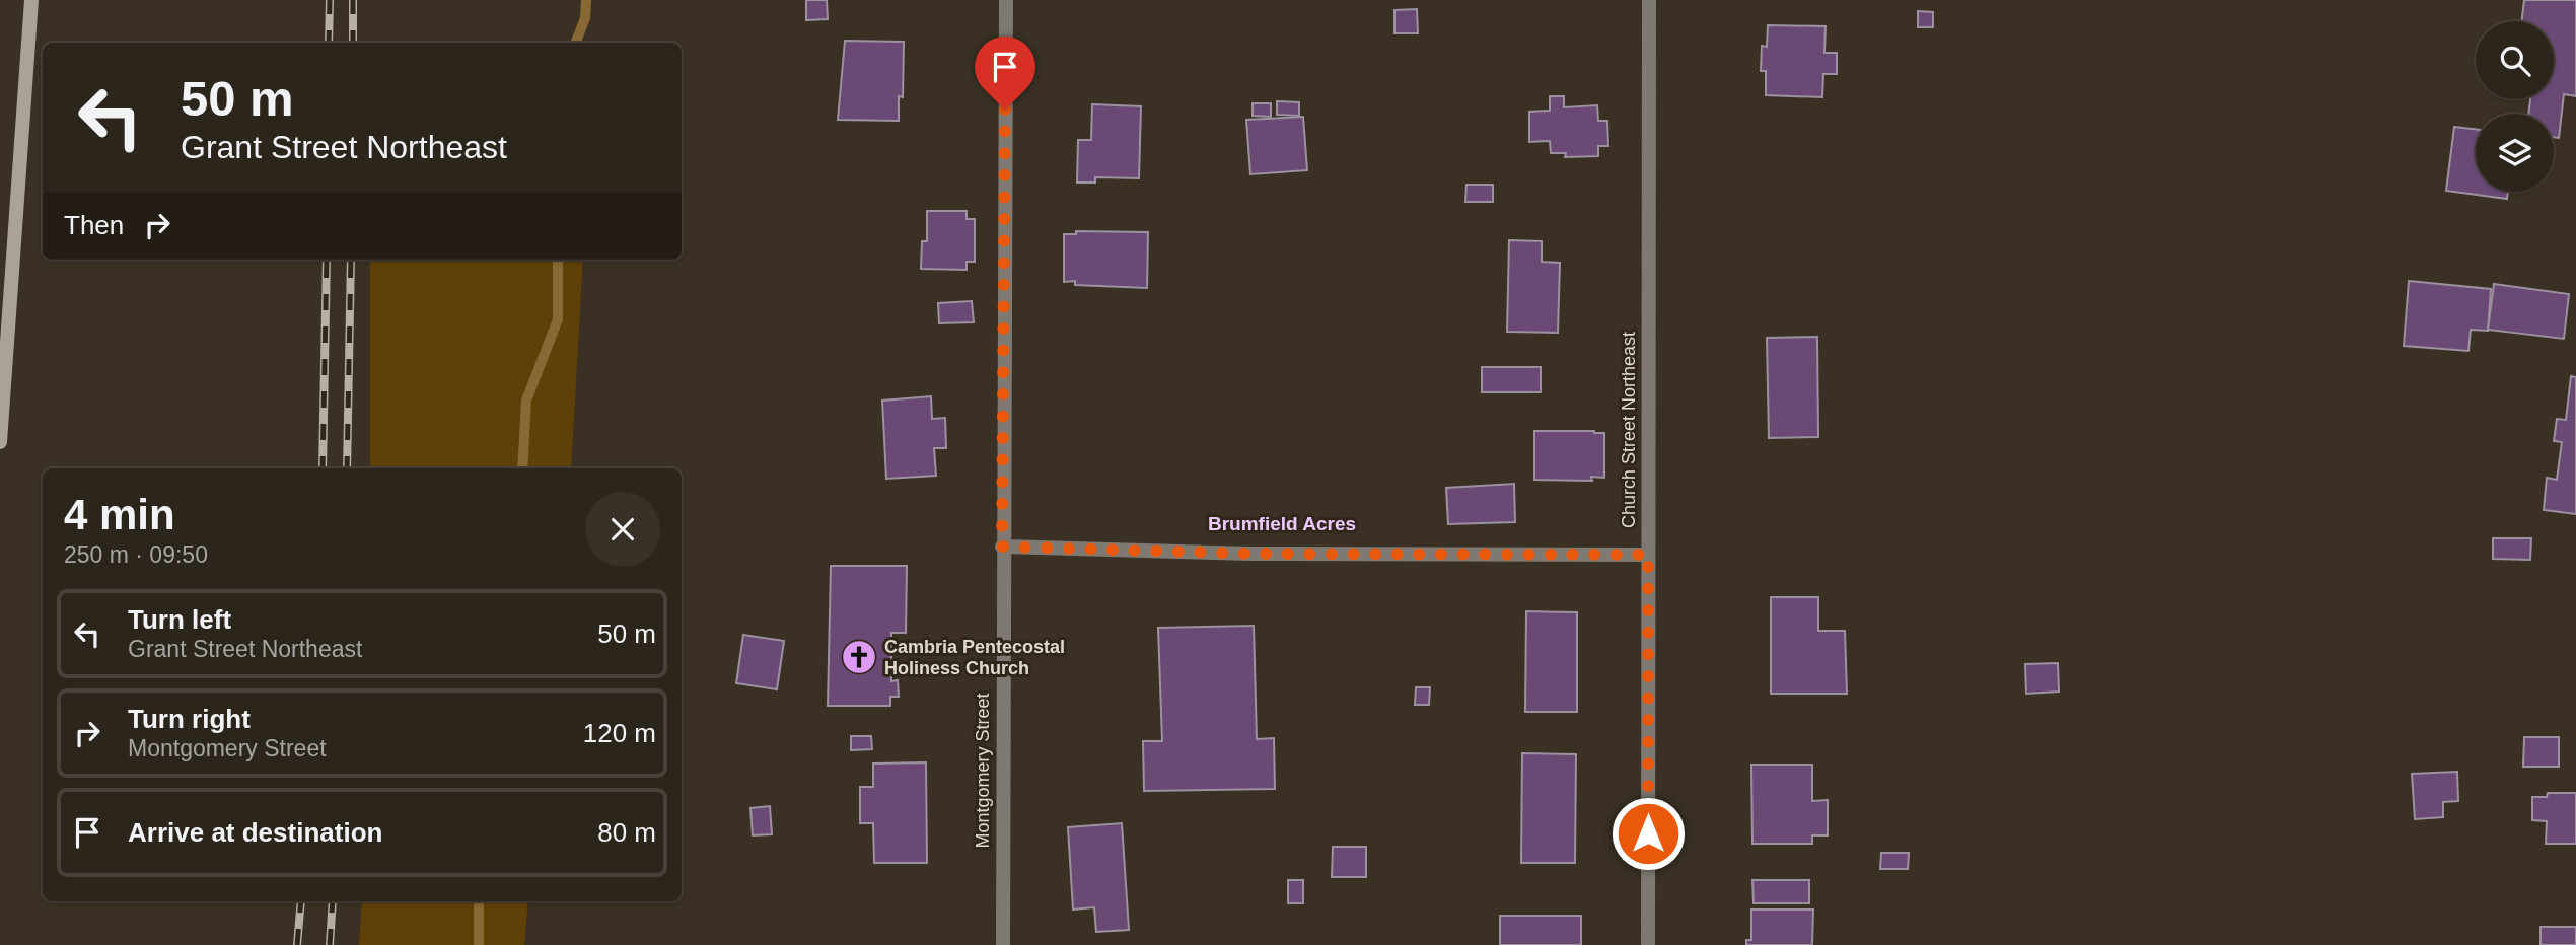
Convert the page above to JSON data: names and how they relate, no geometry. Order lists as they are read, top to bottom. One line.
{"streets":{"street":["Church Street Northeast","Montgomery Street"]},"districts":["Brumfield Acres"],"places":{"church":["Cambria Pentecostal Holiness Church"]},"page":{"turn":["50 m","Grant Street Northeast"],"then":"Then","heading":["4 min","250 m · 09:50"],"list":[{"name":"Turn left","note":"Grant Street Northeast","value":"50 m"},{"name":"Turn right","note":"Montgomery Street","value":"120 m"},{"name":"Arrive at destination","value":"80 m"}]}}
